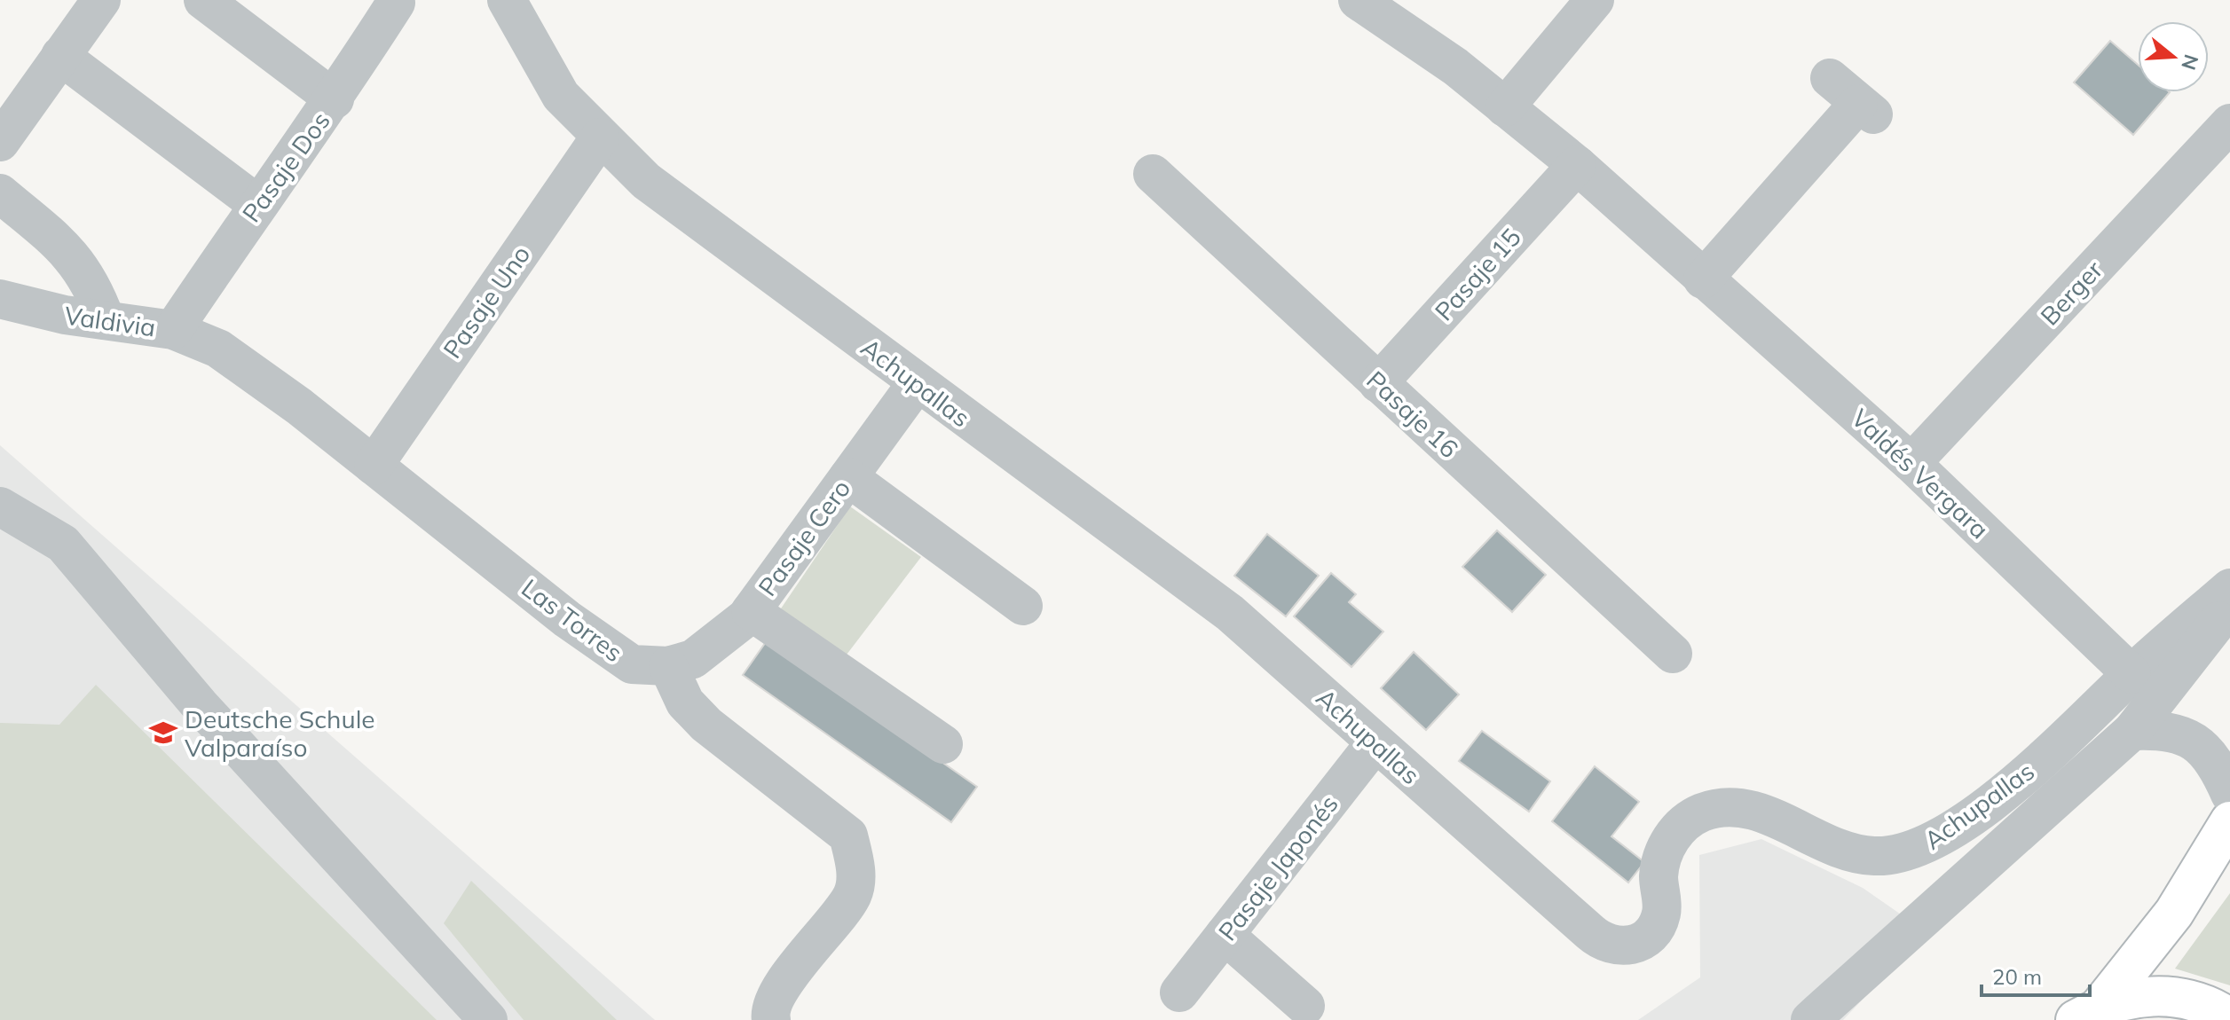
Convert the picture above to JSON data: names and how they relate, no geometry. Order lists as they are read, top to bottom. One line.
{"streets":{"street":["Pasaje Dos","Pasaje 15","Berger","Pasaje Uno","Valdivia","Achupallas","Pasaje 16","Valdés Vergara","Pasaje Cero","Las Torres","Pasaje Japonés"]},"crossings":[["Pasaje Dos","Valdivia"],["Pasaje 15","Pasaje 16"],["Pasaje 15","Valdés Vergara"],["Berger","Valdés Vergara"],["Pasaje Uno","Achupallas"],["Pasaje Uno","Las Torres"],["Valdivia","Las Torres"],["Achupallas","Valdés Vergara"],["Achupallas","Pasaje Cero"],["Achupallas","Pasaje Japonés"],["Pasaje Cero","Las Torres"]],"places":{"school or university":["Deutsche Schule Valparaíso"]},"scale_bar":"20 m","north":"right"}
